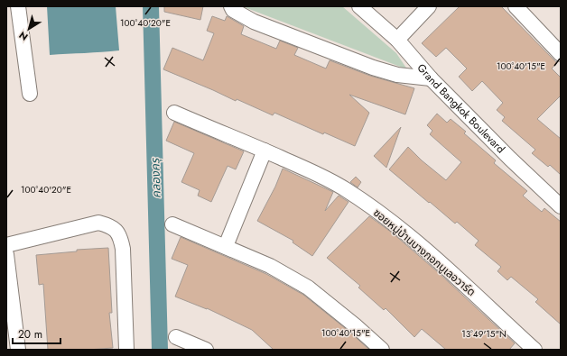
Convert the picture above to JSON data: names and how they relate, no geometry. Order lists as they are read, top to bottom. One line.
{"streets":{"street":["Grand Bangkok Boulevard","ซอยหมู่บ้านบางกอกบูเลอวาร์ด"]},"water":["คลองครุ"],"scale_bar":"20 m","north":"bottom left","coordinates":["100°40'20\"E","100°40'15\"E","13°49'15\"N"]}
